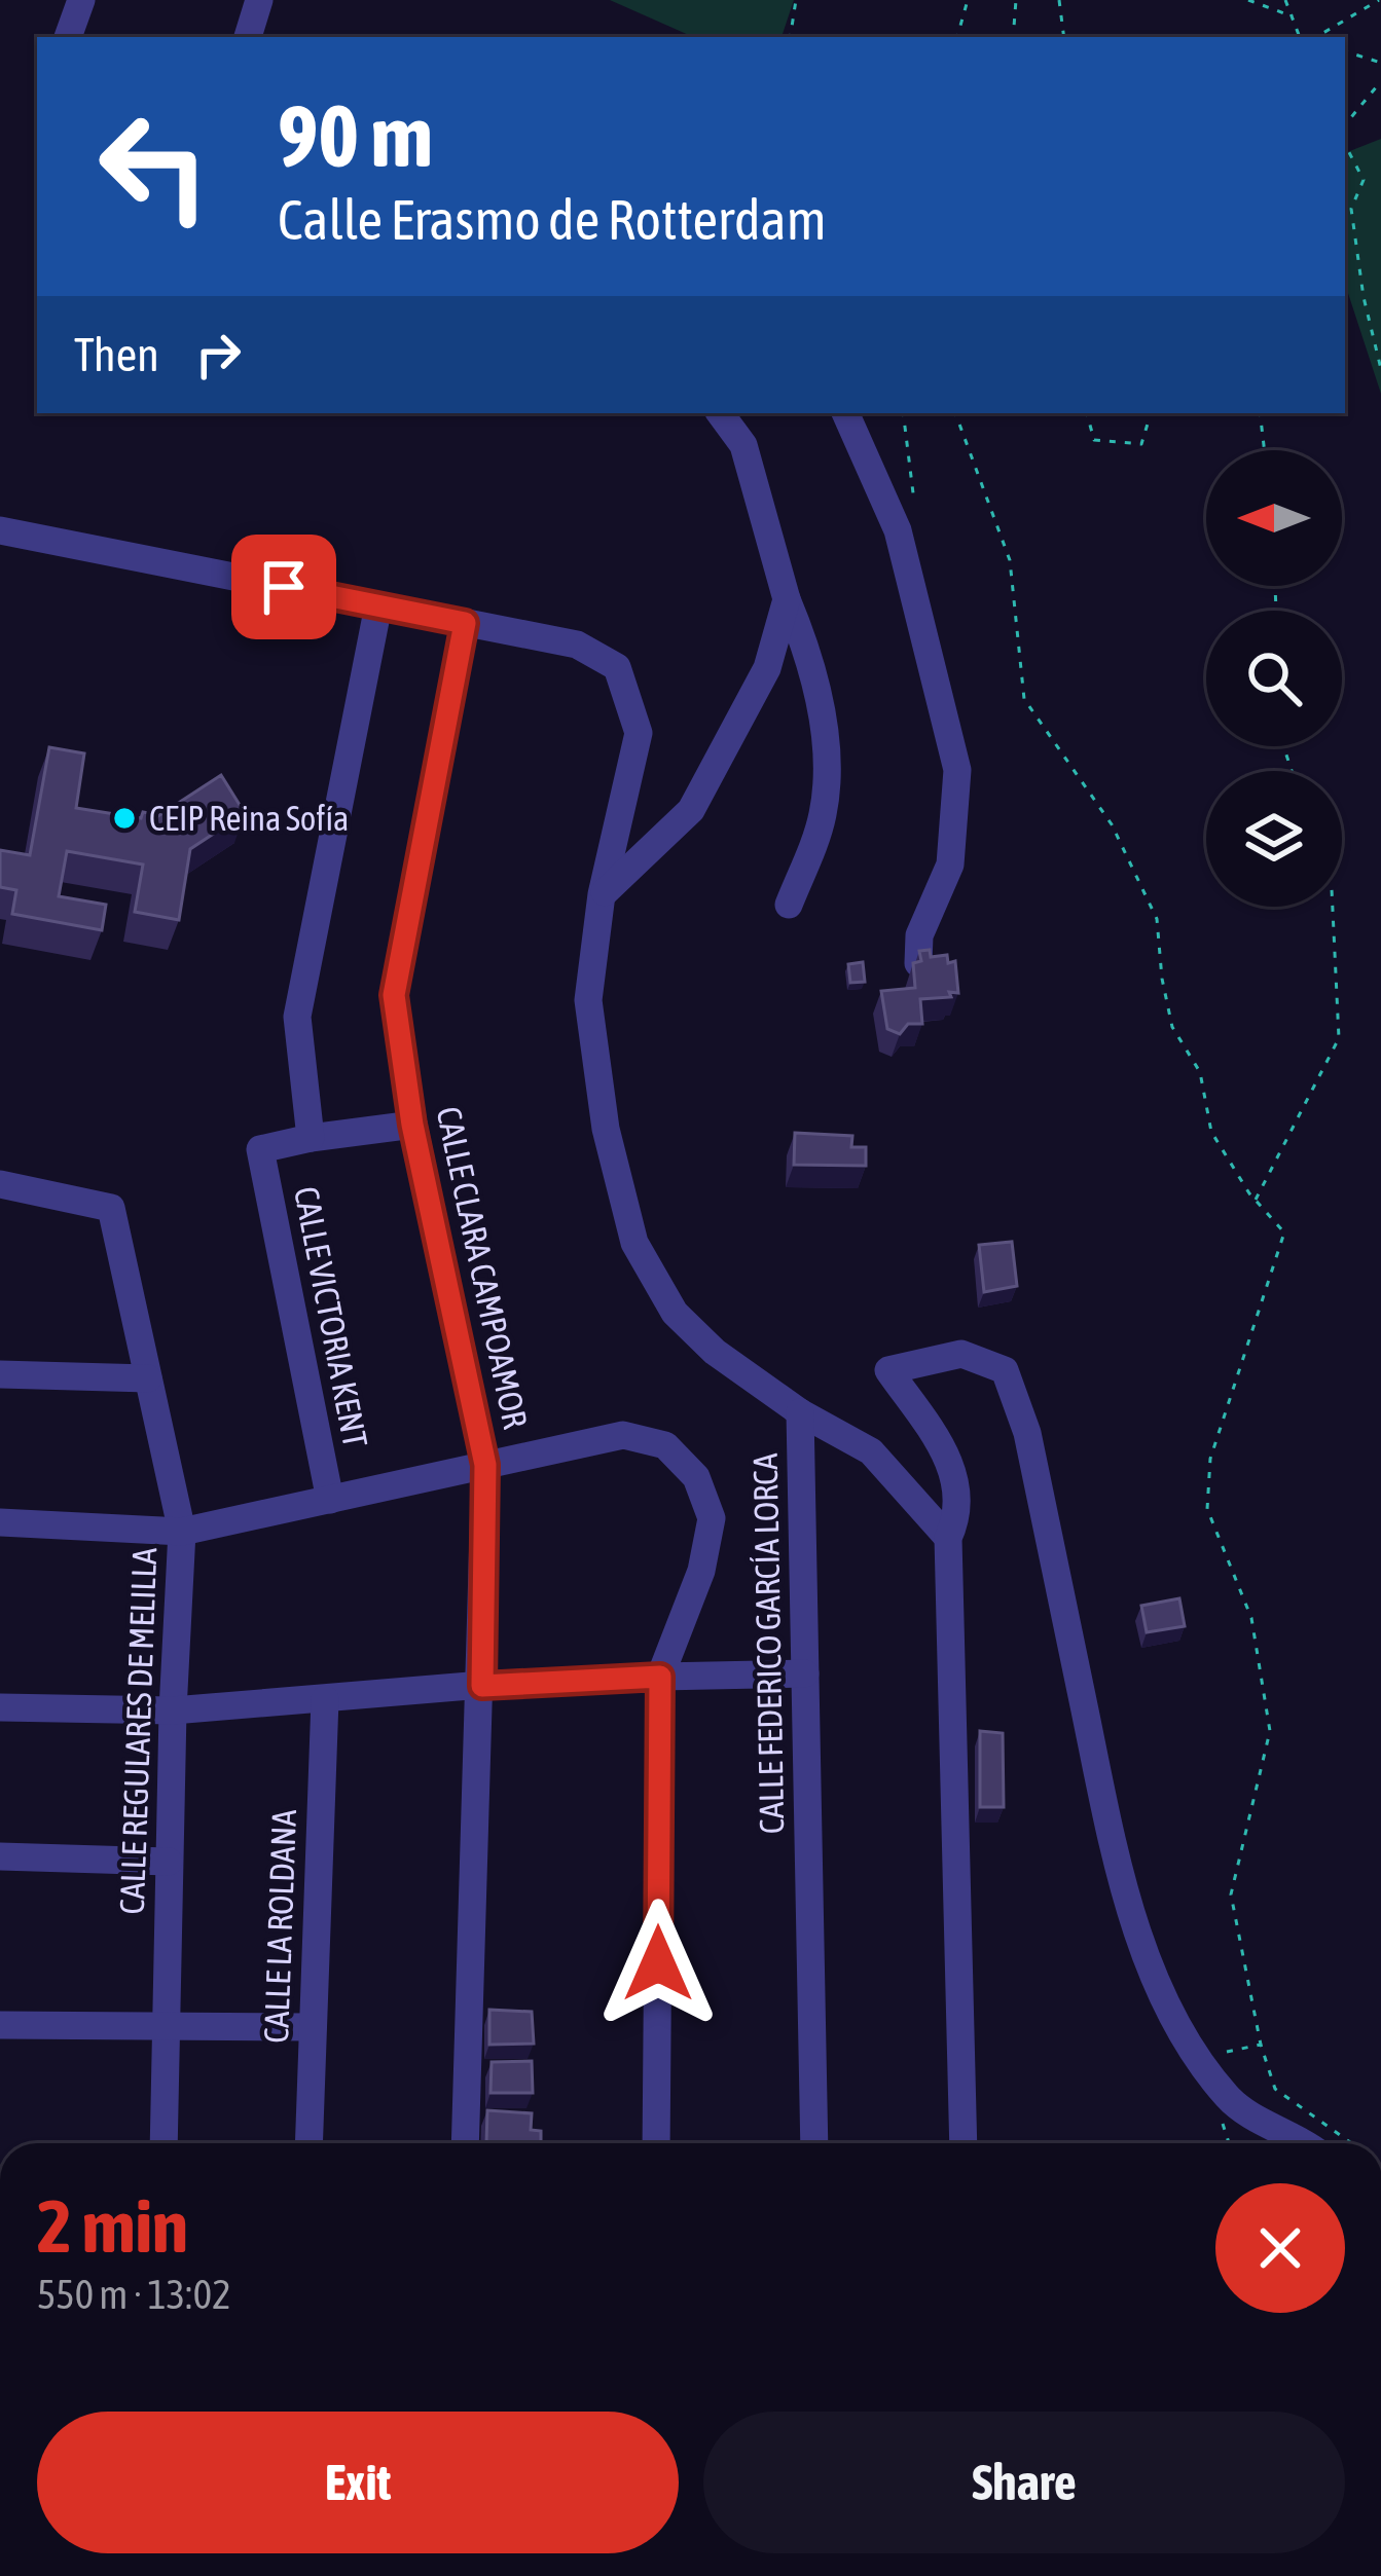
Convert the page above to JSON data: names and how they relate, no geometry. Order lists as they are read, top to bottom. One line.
{"streets":{"street":["CALLE CLARA CAMPOAMOR","CALLE VICTORIA KENT","CALLE FEDERICO GARCÍA LORCA","CALLE REGULARES DE MELILLA","CALLE LA ROLDANA"]},"crossings":[["CALLE CLARA CAMPOAMOR","CALLE VICTORIA KENT"],["CALLE CLARA CAMPOAMOR","CALLE FEDERICO GARCÍA LORCA"]],"places":["CEIP Reina Sofía"],"north":"left","page":{"turn":["90 m","Calle Erasmo de Rotterdam"],"then":"Then","heading":["2 min","550 m · 13:02"],"buttons":["Exit","Share"]}}
